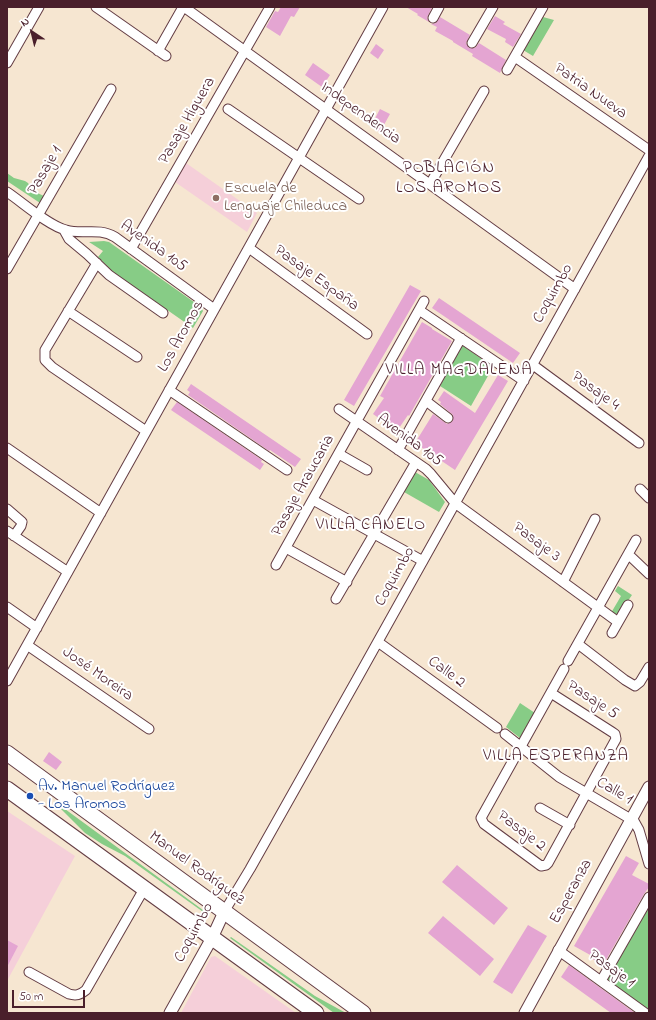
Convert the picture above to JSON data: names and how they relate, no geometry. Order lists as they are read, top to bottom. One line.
{"streets":{"main road":["Manuel Rodríguez"],"street":["Patria Nueva","Independencia","Pasaje Higuera","Pasaje 1","Avenida 105","Pasaje España","Coquimbo","Los Aromos","Pasaje 4","Pasaje Araucaria","Pasaje 3","Calle 2","José Moreira","Pasaje 5","Calle 1","Pasaje 2","Esperanza"]},"crossings":[["Independencia","Pasaje Higuera"],["Independencia","Coquimbo"],["Independencia","Los Aromos"],["Pasaje Higuera","Avenida 105"],["Pasaje 1","Avenida 105"],["Pasaje 1","Esperanza"],["Avenida 105","Coquimbo"],["Avenida 105","Los Aromos"],["Avenida 105","Pasaje Araucaria"],["Avenida 105","Pasaje 3"],["Pasaje España","Los Aromos"],["Coquimbo","Pasaje 4"],["Coquimbo","Pasaje 3"],["Coquimbo","Calle 2"],["Coquimbo","Manuel Rodríguez"],["Los Aromos","José Moreira"],["Pasaje 5","Calle 1"],["Calle 1","Pasaje 2"],["Calle 1","Esperanza"]],"districts":["POBLACIÓN LOS AROMOS","VILLA MAGDALENA","VILLA CANELO","VILLA ESPERANZA"],"places":["Escuela de Lenguaje Chileduca","Av. Manuel Rodríguez - Los Aromos"],"scale_bar":"50 m","north":"top left"}
